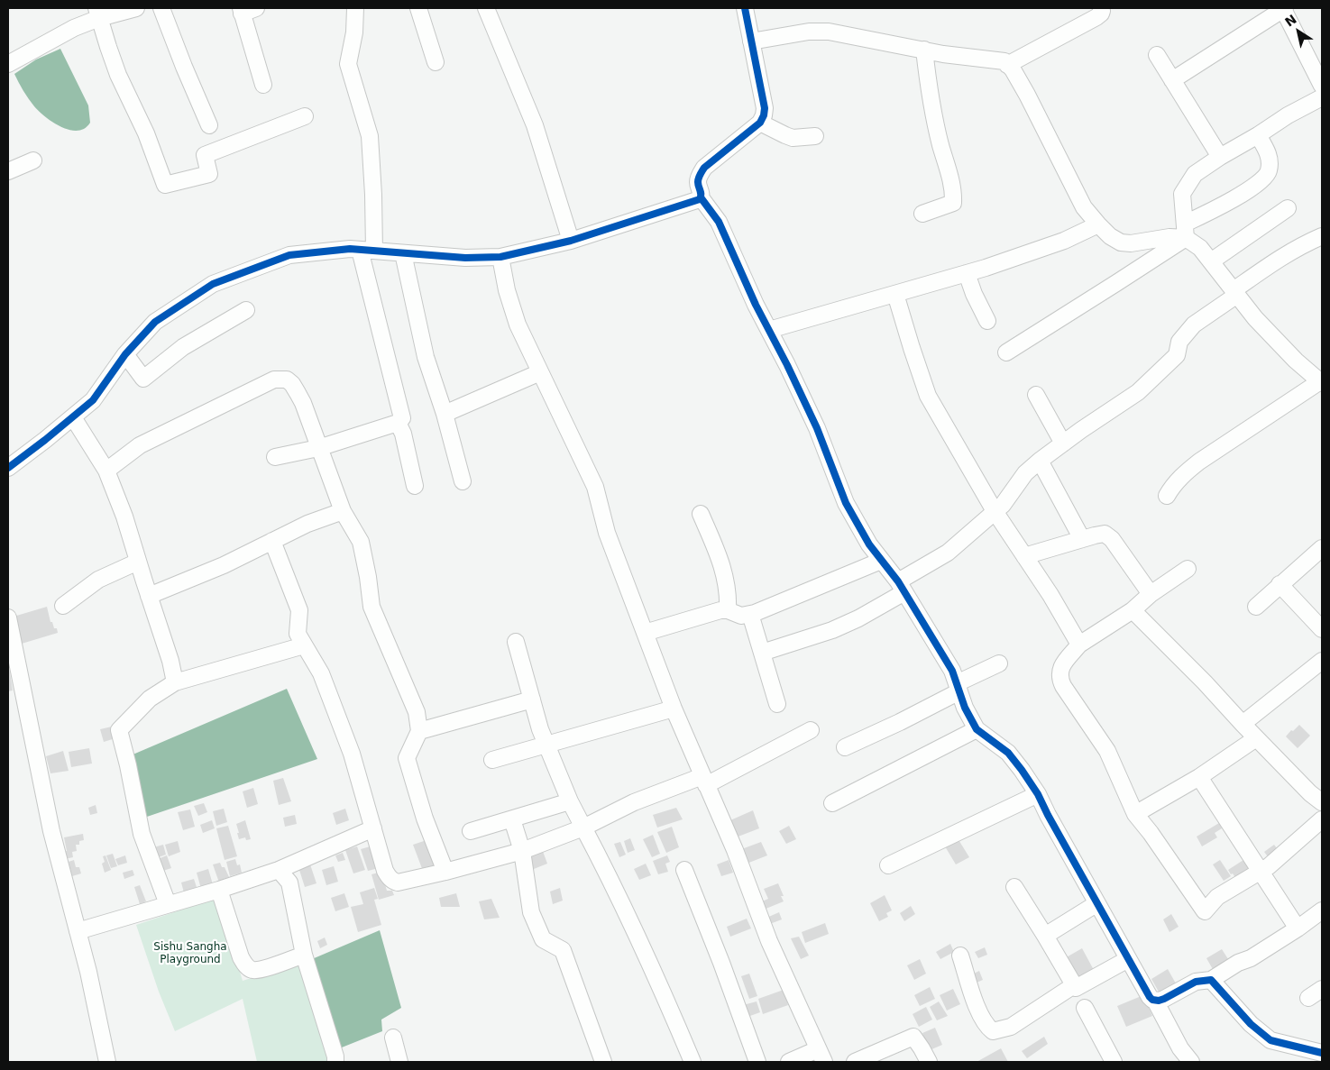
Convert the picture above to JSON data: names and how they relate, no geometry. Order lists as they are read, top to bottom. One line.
{"parks":["Sishu Sangha Playground"],"north":"top left"}
